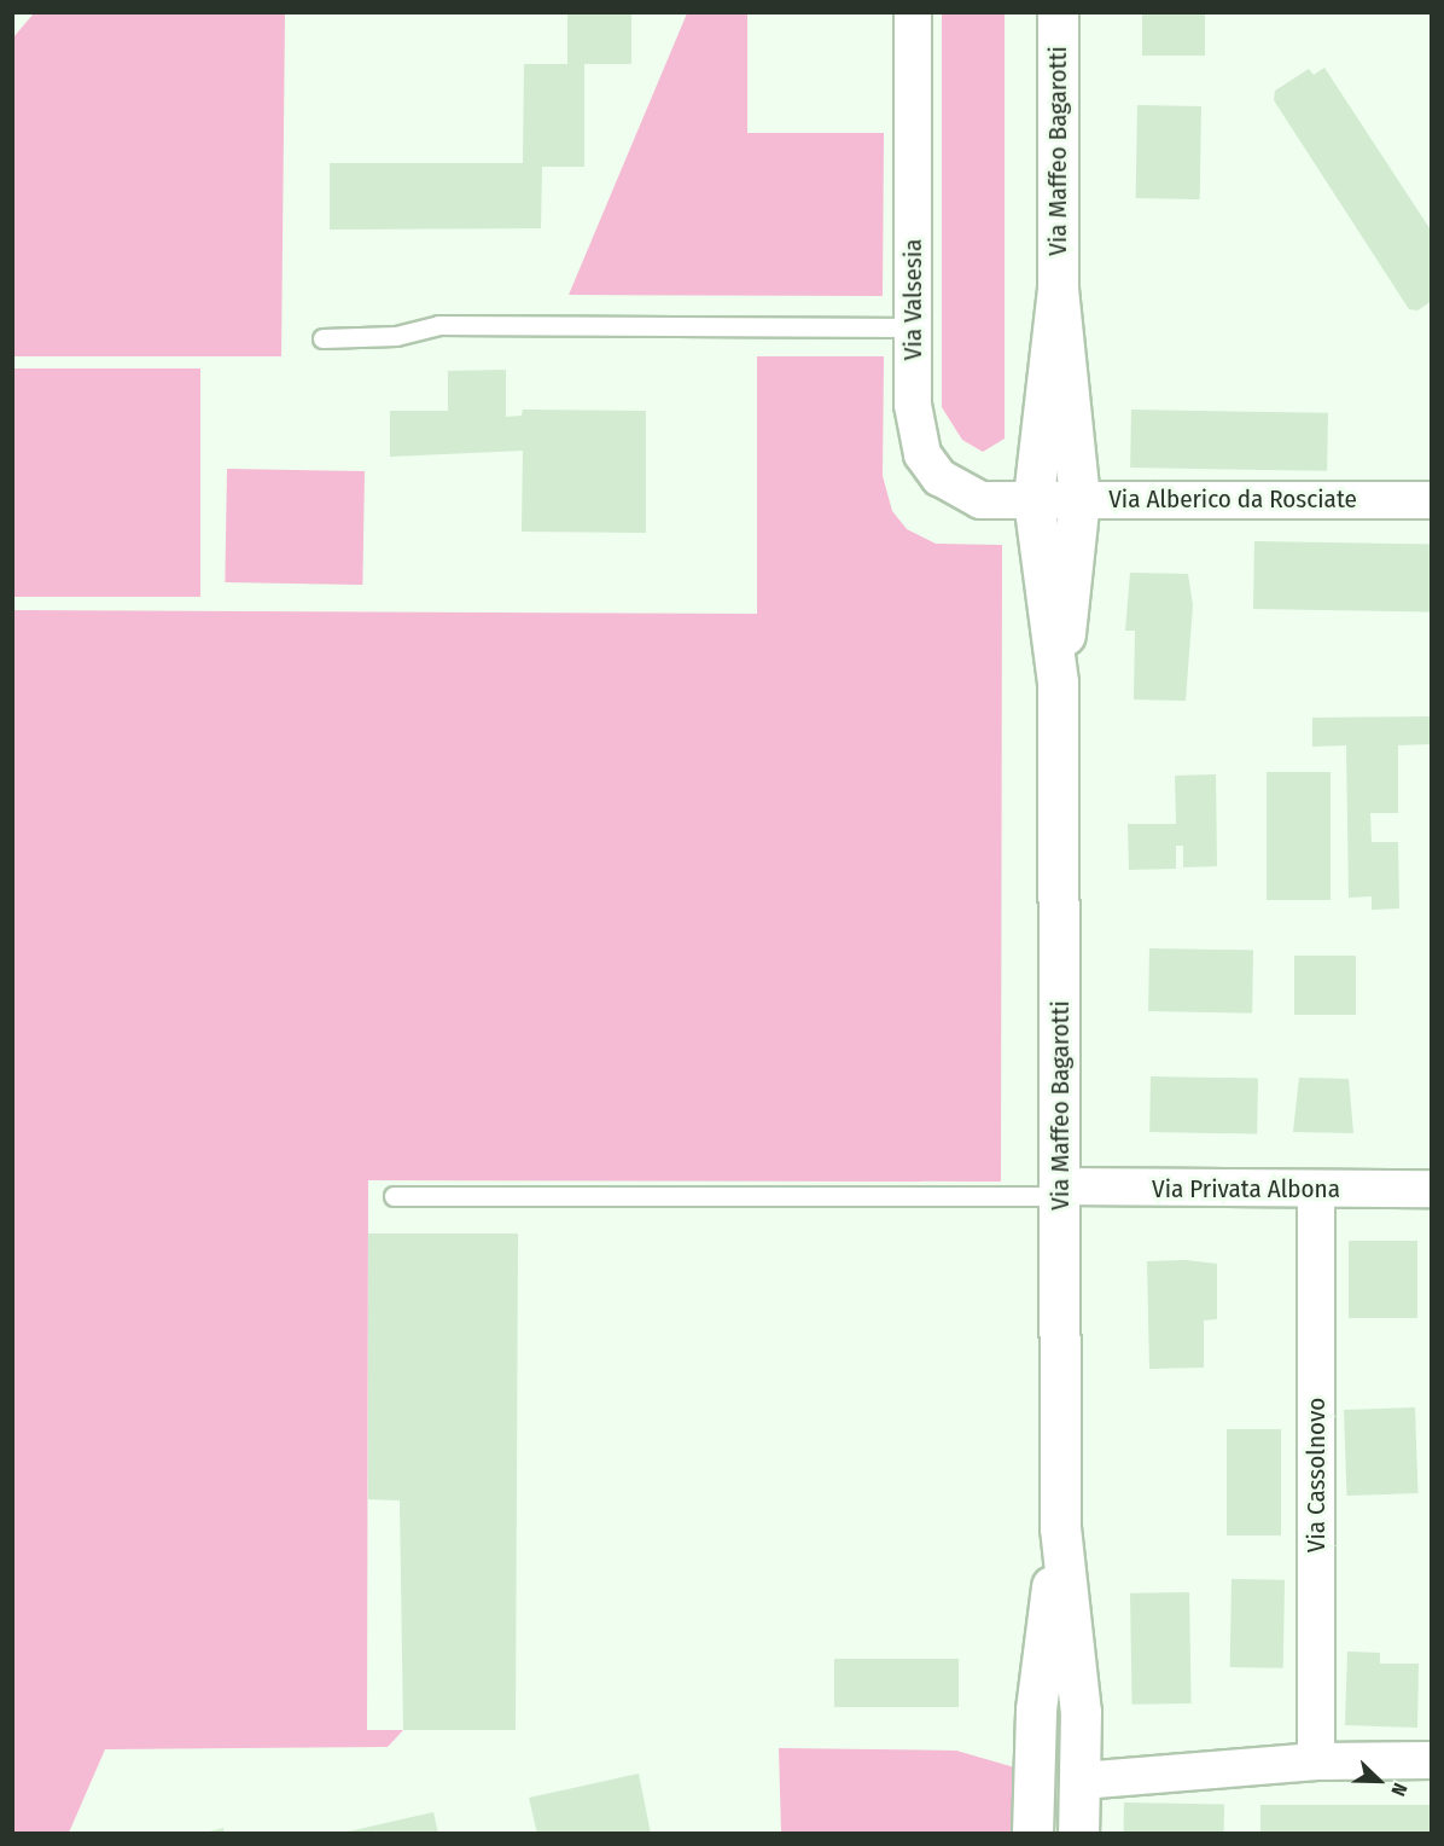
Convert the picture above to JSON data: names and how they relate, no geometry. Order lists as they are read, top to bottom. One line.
{"streets":{"street":["Via Maffeo Bagarotti","Via Valsesia","Via Alberico da Rosciate","Via Privata Albona","Via Cassolnovo"]},"crossings":[["Via Maffeo Bagarotti","Via Valsesia"],["Via Maffeo Bagarotti","Via Alberico da Rosciate"],["Via Maffeo Bagarotti","Via Privata Albona"],["Via Valsesia","Via Alberico da Rosciate"],["Via Privata Albona","Via Cassolnovo"]],"north":"bottom right"}
